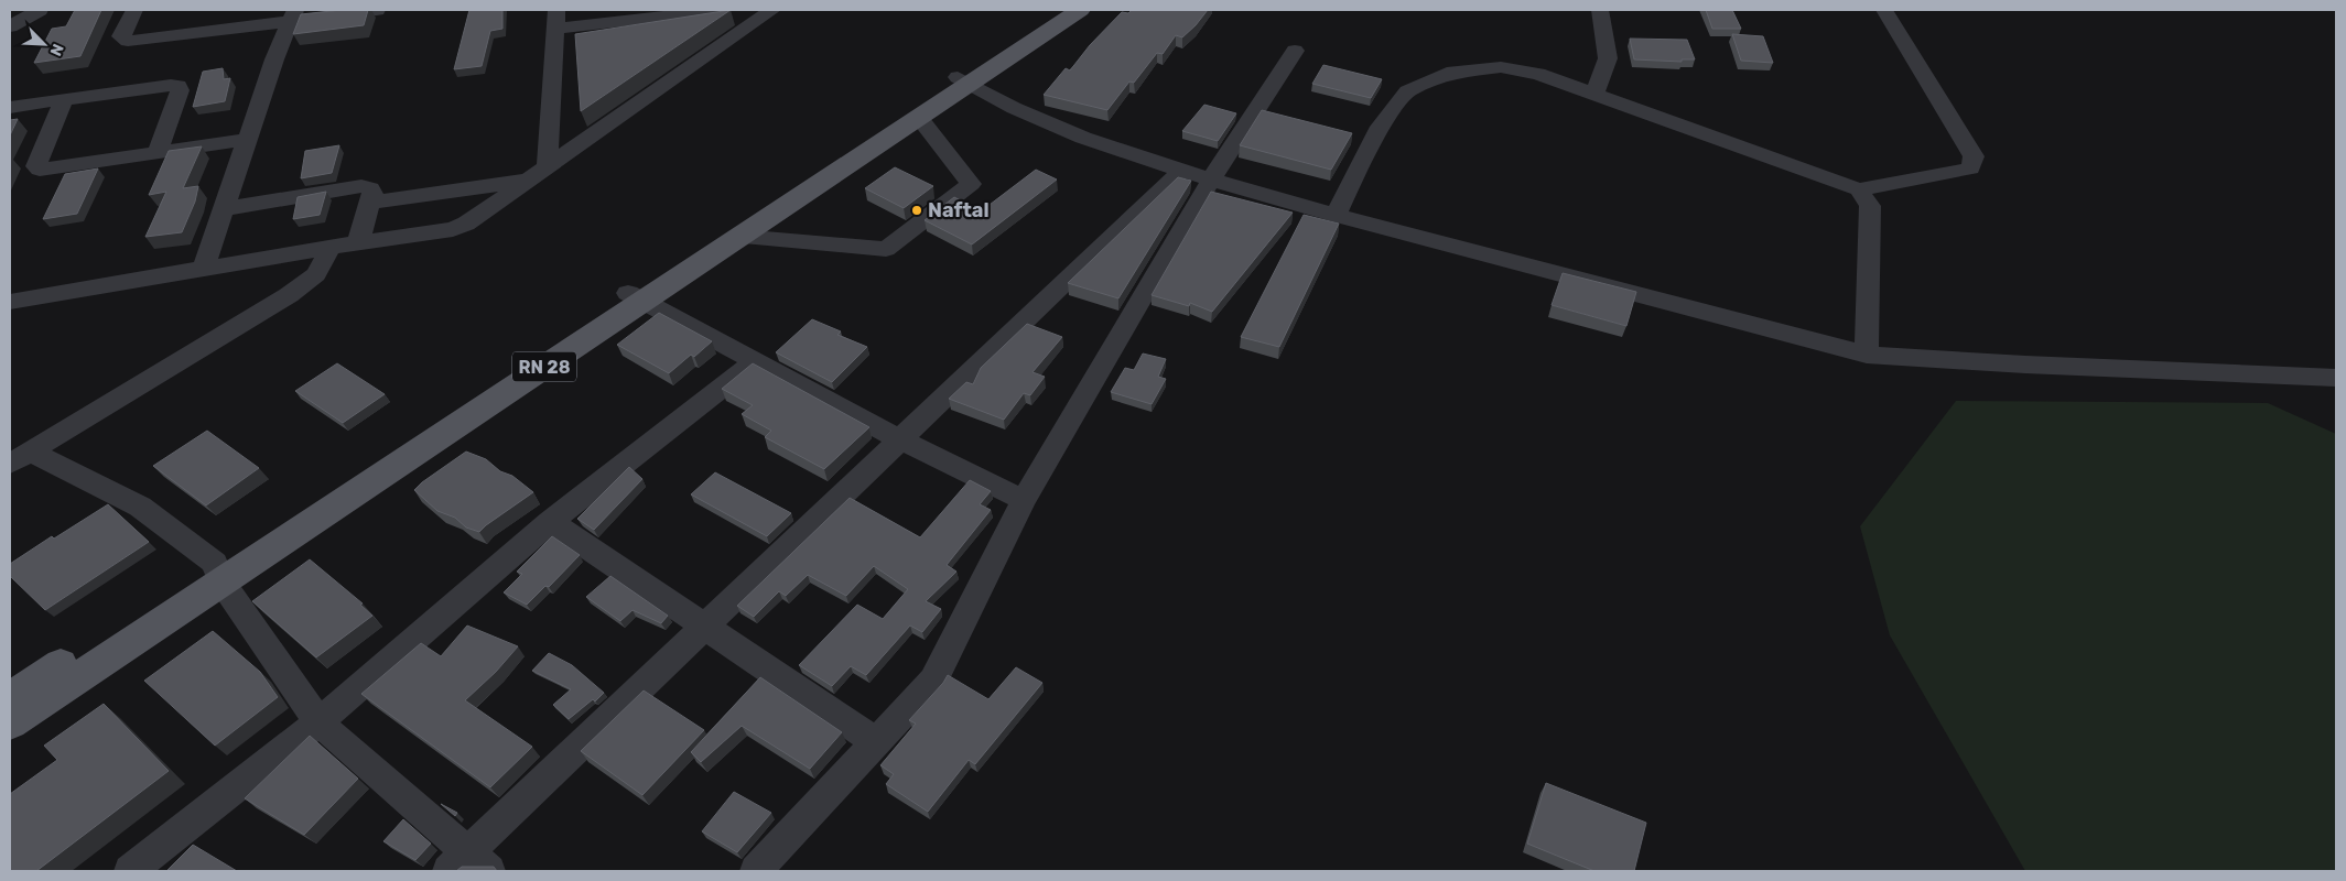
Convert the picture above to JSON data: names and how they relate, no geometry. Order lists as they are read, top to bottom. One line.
{"streets":{"main road":["RN 28"]},"places":["Naftal"],"north":"bottom right"}
